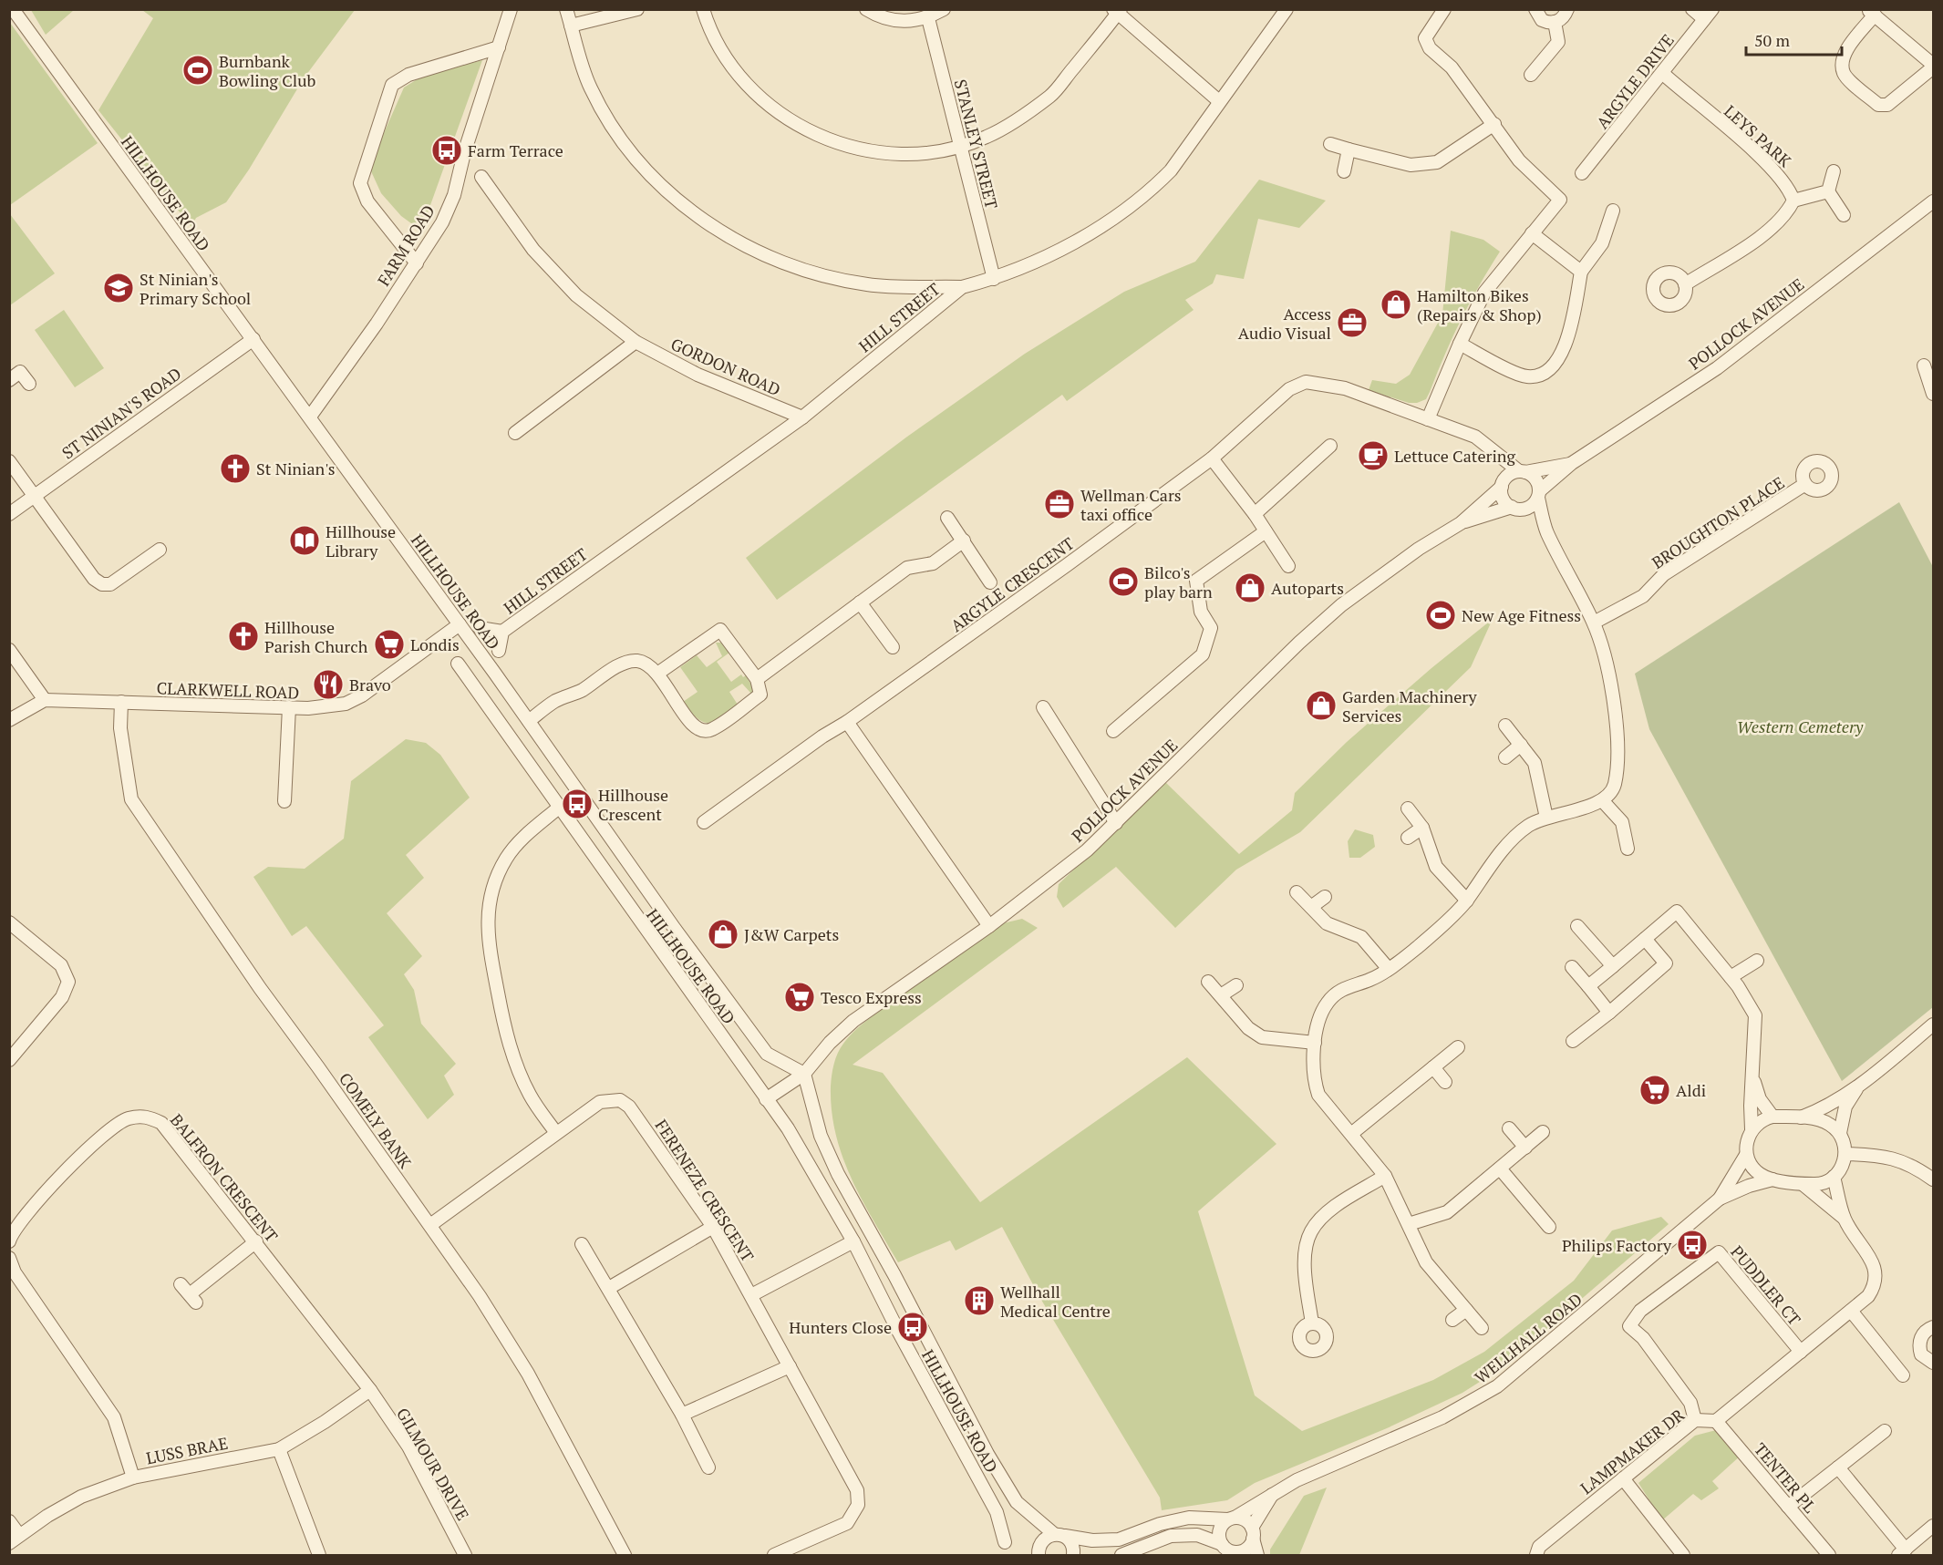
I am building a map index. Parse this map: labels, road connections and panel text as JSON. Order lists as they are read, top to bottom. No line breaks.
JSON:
{"streets":{"street":["ARGYLE DRIVE","LEYS PARK","STANLEY STREET","HILLHOUSE ROAD","FARM ROAD","HILL STREET","POLLOCK AVENUE","GORDON ROAD","ST NINIAN'S ROAD","BROUGHTON PLACE","ARGYLE CRESCENT","CLARKWELL ROAD","COMELY BANK","BALFRON CRESCENT","FERENEZE CRESCENT","PUDDLER CT","WELLHALL ROAD","LUSS BRAE","LAMPMAKER DR","GILMOUR DRIVE","TENTER PL"]},"crossings":[["ARGYLE DRIVE","LEYS PARK"],["STANLEY STREET","HILL STREET"],["HILLHOUSE ROAD","FARM ROAD"],["HILLHOUSE ROAD","POLLOCK AVENUE"],["HILLHOUSE ROAD","ST NINIAN'S ROAD"],["HILLHOUSE ROAD","CLARKWELL ROAD"],["HILL STREET","GORDON ROAD"],["POLLOCK AVENUE","ARGYLE CRESCENT"],["CLARKWELL ROAD","COMELY BANK"],["COMELY BANK","FERENEZE CRESCENT"],["BALFRON CRESCENT","LUSS BRAE"],["BALFRON CRESCENT","GILMOUR DRIVE"],["PUDDLER CT","LAMPMAKER DR"],["LUSS BRAE","GILMOUR DRIVE"],["LAMPMAKER DR","TENTER PL"]],"parks":["Western Cemetery"],"places":{"sports":["Burnbank Bowling Club","Bilco's play barn","New Age Fitness"],"bus stop":["Farm Terrace","Hillhouse Crescent","Philips Factory","Hunters Close"],"school or university":["St Ninian's Primary School"],"shop":["Hamilton Bikes (Repairs & Shop)","Autoparts","Garden Machinery Services","J&W Carpets"],"office":["Access Audio Visual","Wellman Cars taxi office"],"cafe":["Lettuce Catering"],"church":["St Ninian's","Hillhouse Parish Church"],"library":["Hillhouse Library"],"supermarket":["Londis","Tesco Express","Aldi"],"restaurant":["Bravo"],"building":["Wellhall Medical Centre"]},"scale_bar":"50 m"}
